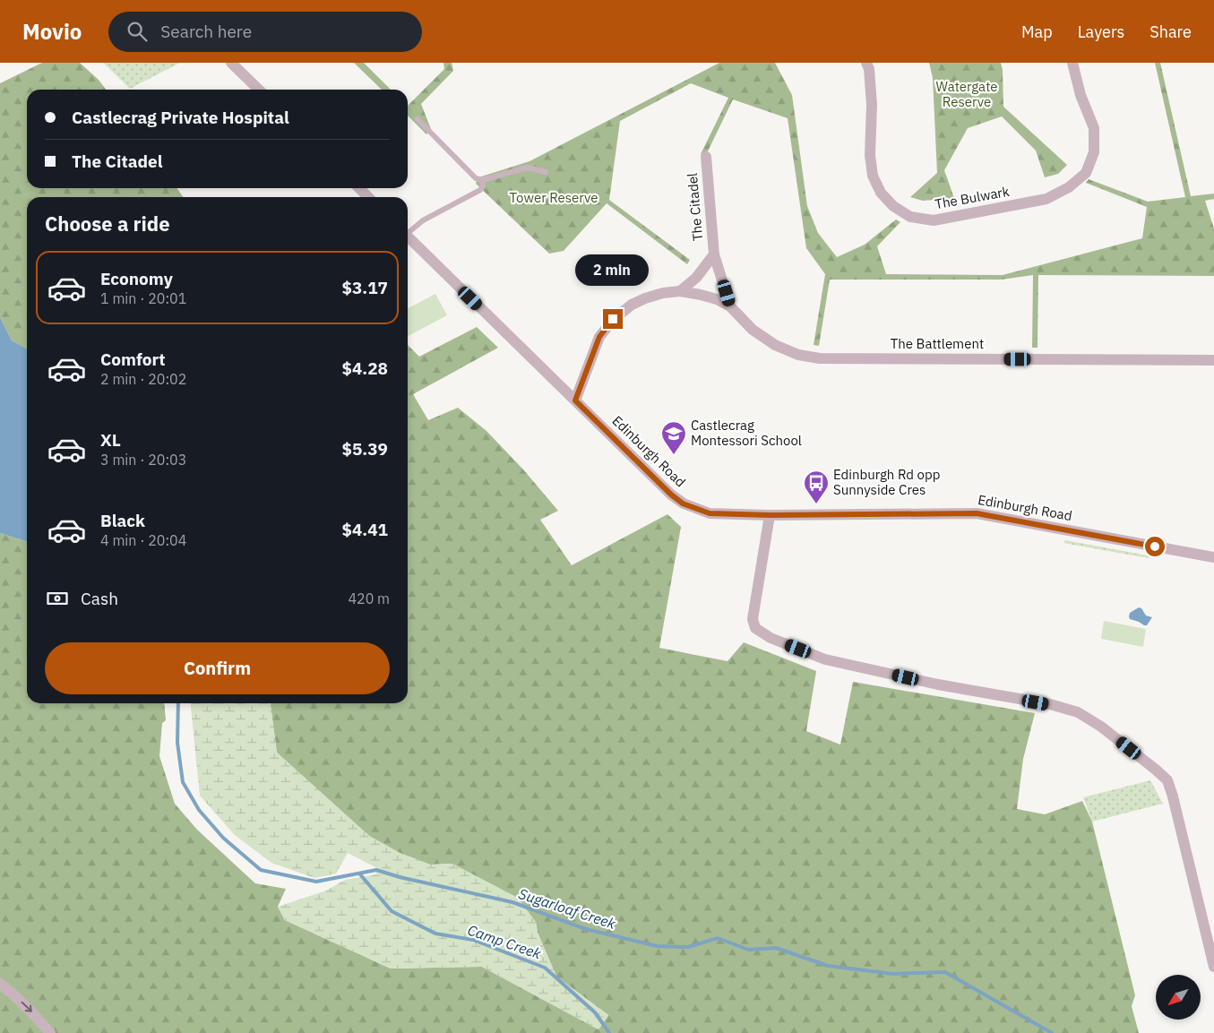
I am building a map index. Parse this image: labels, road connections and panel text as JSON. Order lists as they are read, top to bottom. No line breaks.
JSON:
{"streets":{"street":["The Bulwark","The Citadel","The Battlement","Edinburgh Road"]},"crossings":[["The Citadel","The Battlement"],["The Citadel","Edinburgh Road"]],"water":["Sugarloaf Creek","Camp Creek"],"parks":["Watergate Reserve","Tower Reserve"],"places":{"school or university":["Castlecrag Montessori School"],"bus stop":["Edinburgh Rd opp Sunnyside Cres"]},"north":"bottom left","page":{"header":"Movio","search":"Search here","nav":["Map","Layers","Share"],"banner":["Castlecrag Private Hospital","The Citadel"],"heading":"Choose a ride","list":[{"name":"Economy","note":"1 min · 20:01","value":"$3.17"},{"name":"Comfort","note":"2 min · 20:02","value":"$4.28"},{"name":"XL","note":"3 min · 20:03","value":"$5.39"},{"name":"Black","note":"4 min · 20:04","value":"$4.41"}],"bubble":"2 min","pay":["Cash","420 m"],"buttons":"Confirm"}}
